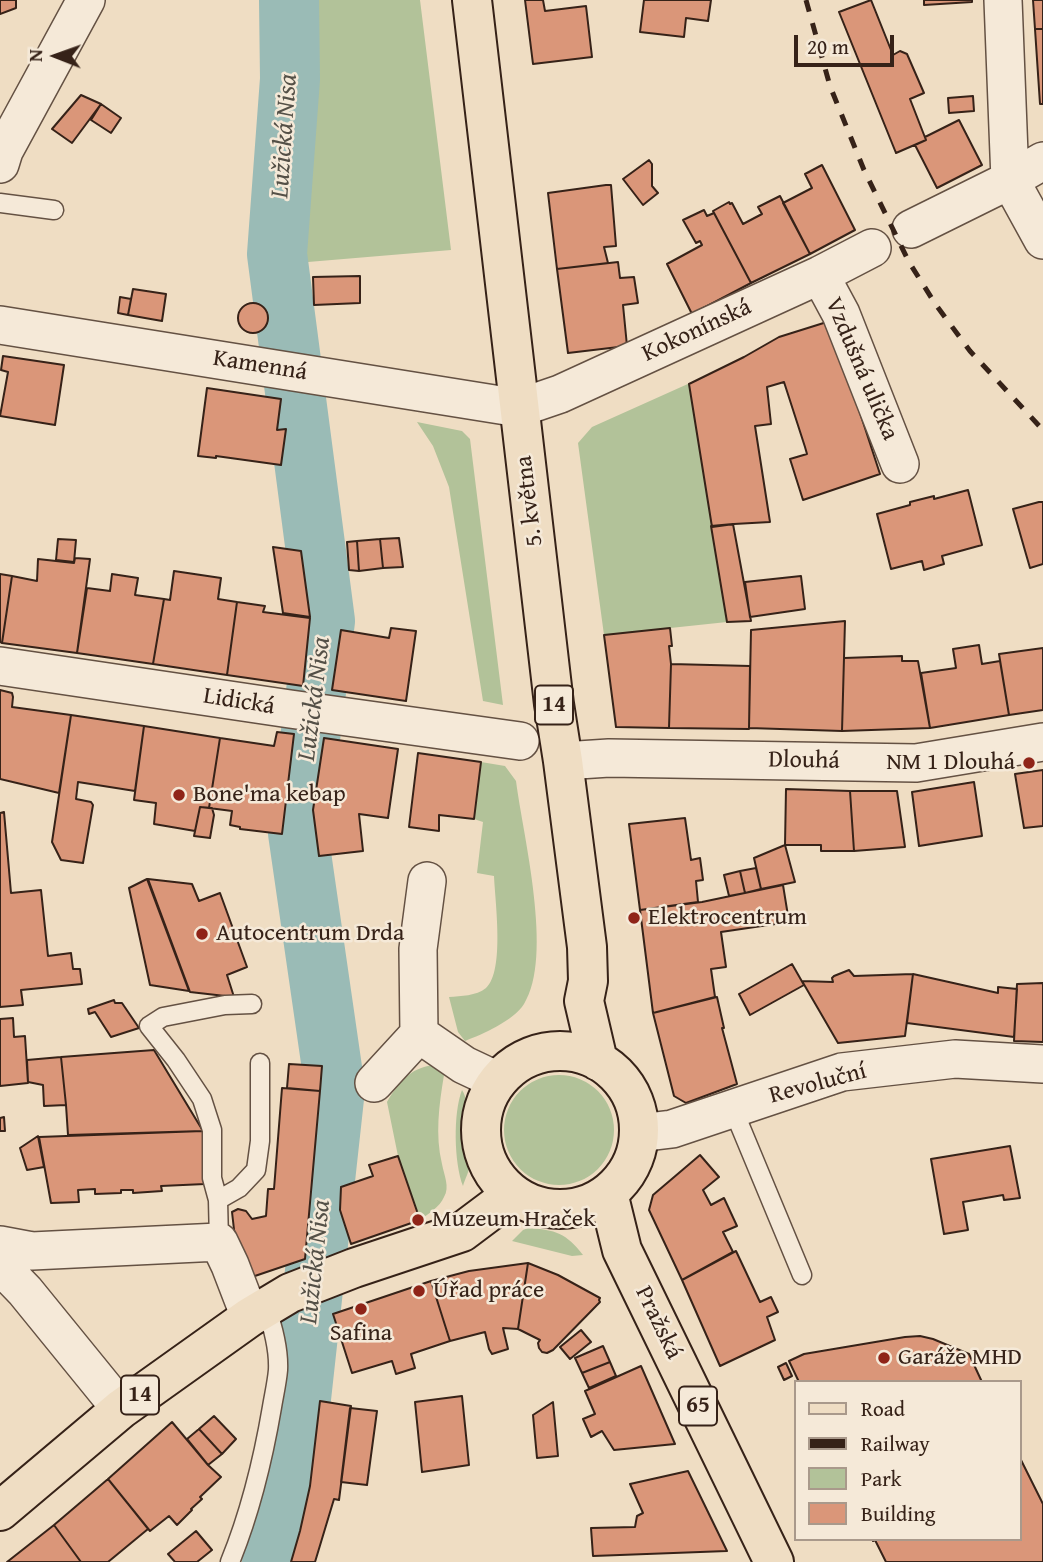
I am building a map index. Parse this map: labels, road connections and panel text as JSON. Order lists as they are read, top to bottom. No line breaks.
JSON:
{"streets":{"main road":["5. května","14","Pražská","65"],"street":["Kokonínská","Kamenná","Vzdušná ulička","Lidická","Dlouhá","Revoluční"]},"crossings":[["Kokonínská","Kamenná"],["Kokonínská","Vzdušná ulička"],["Kokonínská","5. května"],["Kamenná","5. května"],["5. května","14"],["5. května","Dlouhá"],["5. května","Revoluční"],["5. května","Pražská"],["14","Revoluční"],["14","Pražská"],["Revoluční","Pražská"]],"water":["Lužická Nisa"],"places":["NM 1 Dlouhá","Bone'ma kebap","Elektrocentrum","Autocentrum Drda","Muzeum Hraček","Úřad práce","Safina","Garáže MHD"],"legend":["Road","Railway","Park","Building"],"scale_bar":"20 m","north":"left"}
